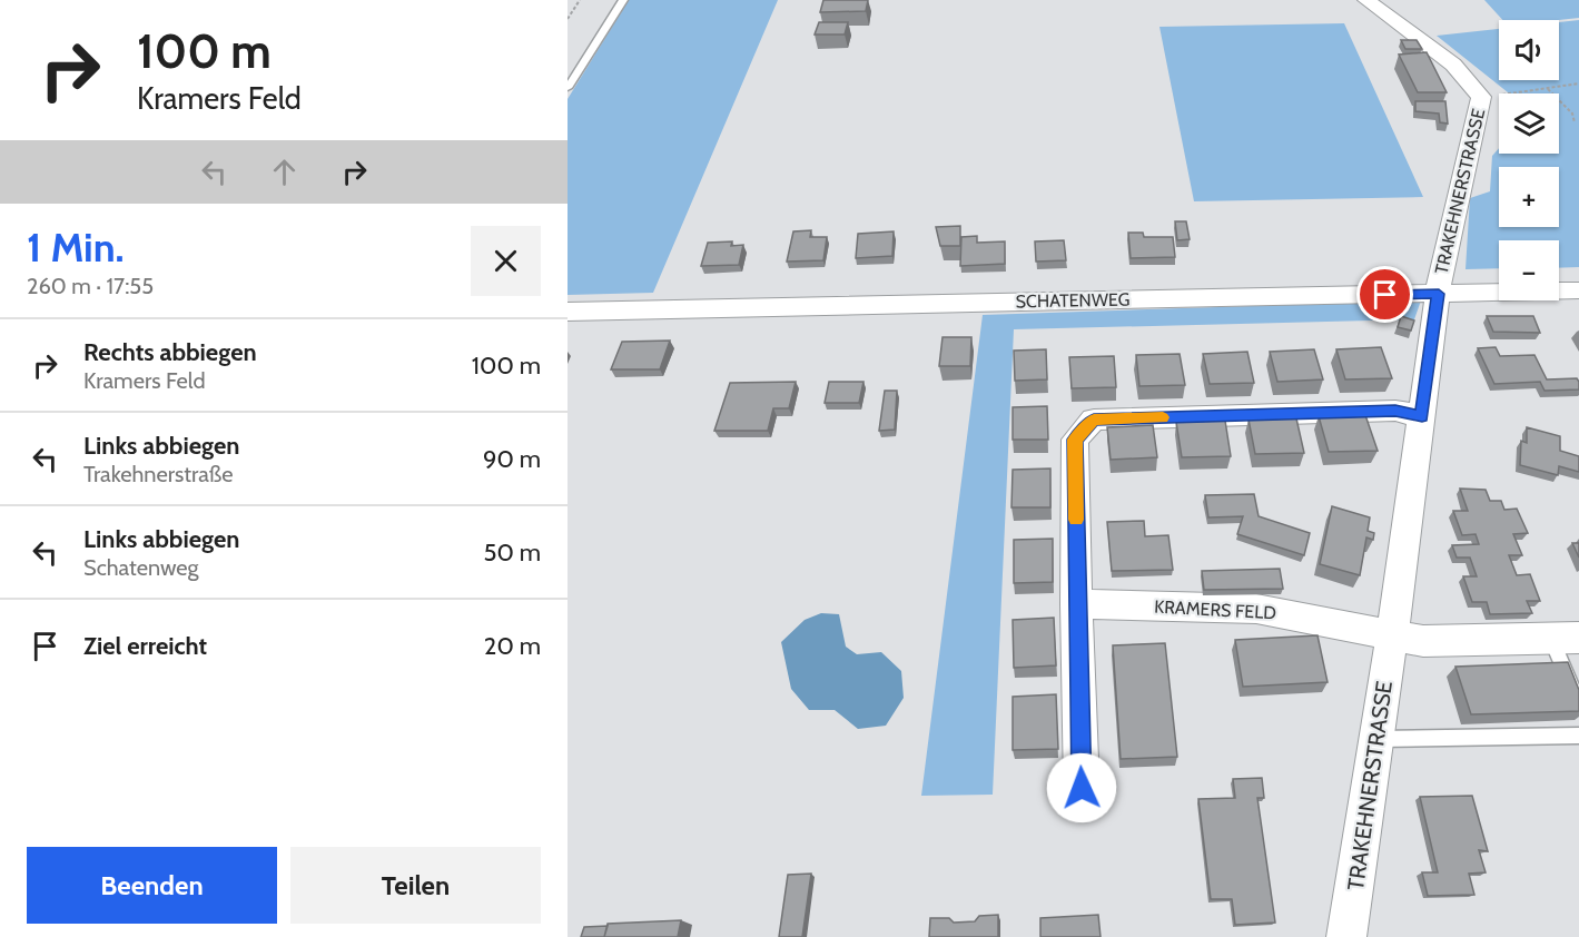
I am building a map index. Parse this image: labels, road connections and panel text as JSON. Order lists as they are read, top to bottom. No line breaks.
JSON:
{"streets":{"street":["TRAKEHNERSTRASSE","SCHATENWEG","KRAMERS FELD"]},"crossings":[["TRAKEHNERSTRASSE","SCHATENWEG"],["TRAKEHNERSTRASSE","KRAMERS FELD"]],"page":{"turn":["100 m","Kramers Feld"],"map_buttons":["+","−"],"heading":["1 Min.","260 m · 17:55"],"list":[{"name":"Rechts abbiegen","note":"Kramers Feld","value":"100 m"},{"name":"Links abbiegen","note":"Trakehnerstraße","value":"90 m"},{"name":"Links abbiegen","note":"Schatenweg","value":"50 m"},{"name":"Ziel erreicht","value":"20 m"}],"buttons":["Beenden","Teilen"]}}
